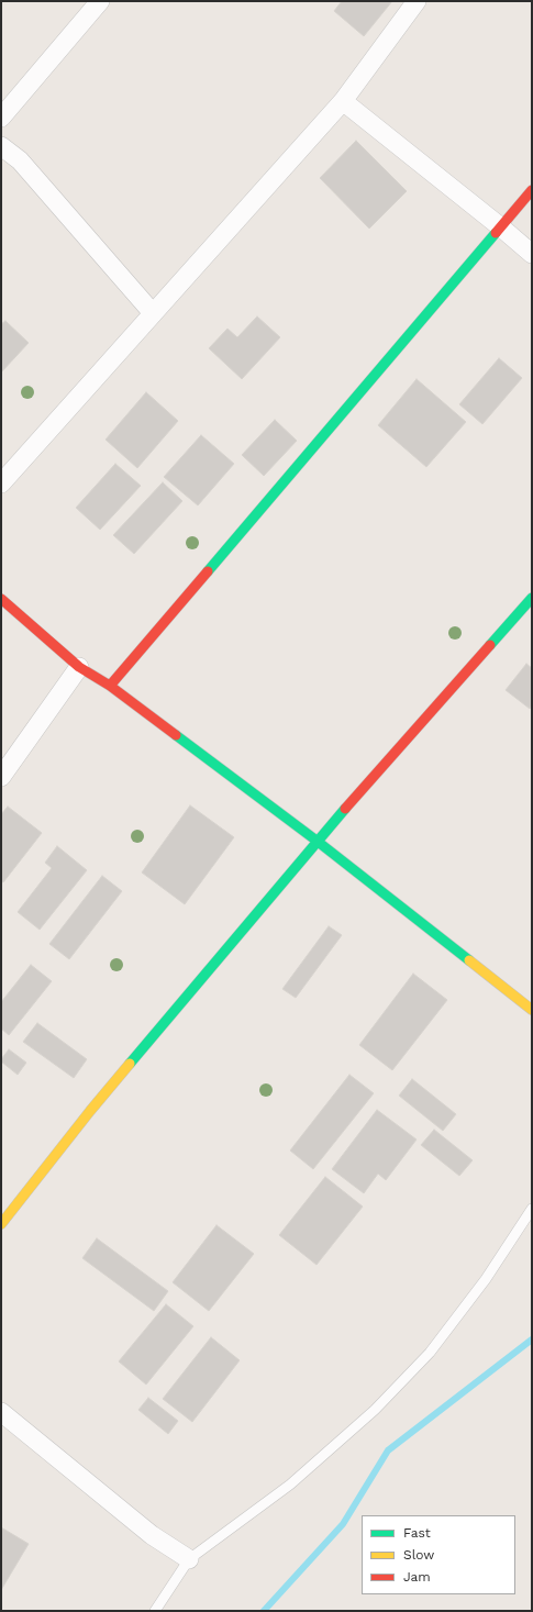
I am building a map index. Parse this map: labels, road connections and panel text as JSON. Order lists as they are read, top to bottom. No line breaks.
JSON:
{"legend":["Fast","Slow","Jam"]}
